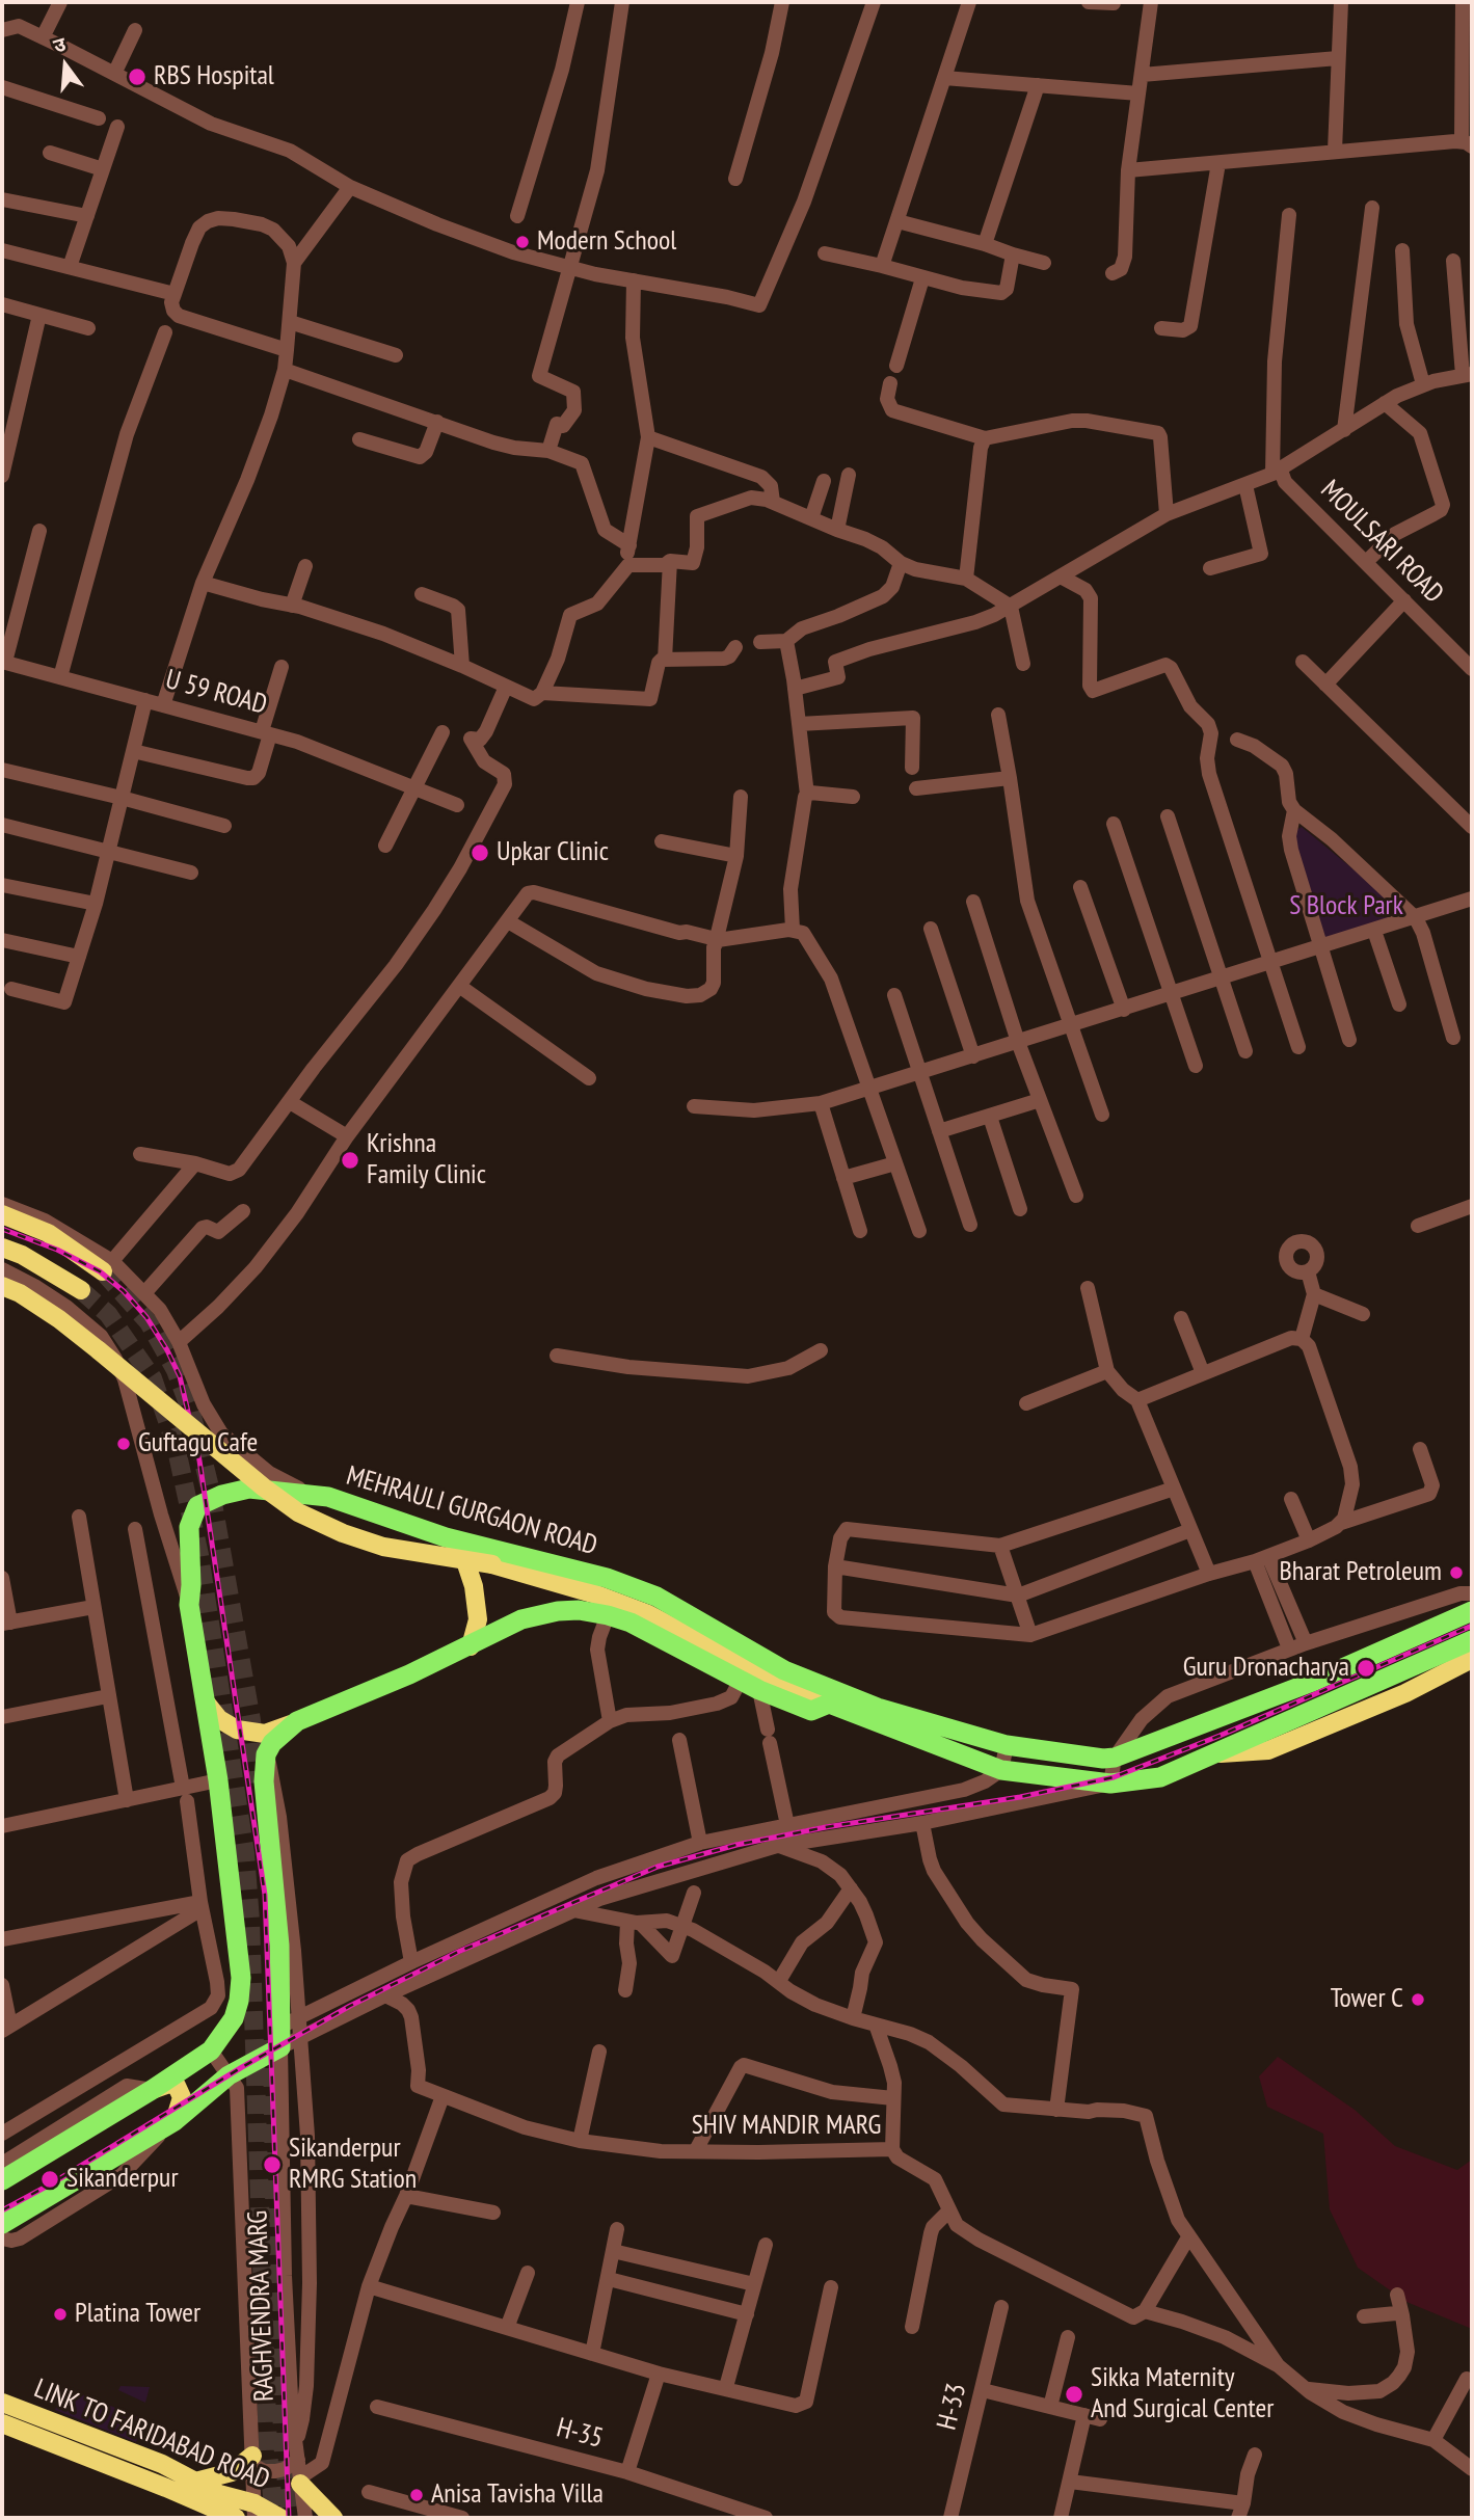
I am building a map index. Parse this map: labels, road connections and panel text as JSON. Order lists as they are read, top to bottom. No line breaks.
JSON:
{"streets":{"highway":["MEHRAULI GURGAON ROAD"],"main road":["LINK TO FARIDABAD ROAD"],"street":["MOULSARI ROAD","U 59 ROAD","SHIV MANDIR MARG","RAGHVENDRA MARG","H-33","H-35"]},"crossings":[["MEHRAULI GURGAON ROAD","RAGHVENDRA MARG"],["RAGHVENDRA MARG","LINK TO FARIDABAD ROAD"]],"parks":["S Block Park"],"places":["RBS Hospital","Modern School","Upkar Clinic","Krishna Family Clinic","Guftagu Cafe","Bharat Petroleum","Guru Dronacharya","Tower C","Sikanderpur RMRG Station","Sikanderpur","Platina Tower","Sikka Maternity And Surgical Center","Anisa Tavisha Villa"],"north":"top"}
